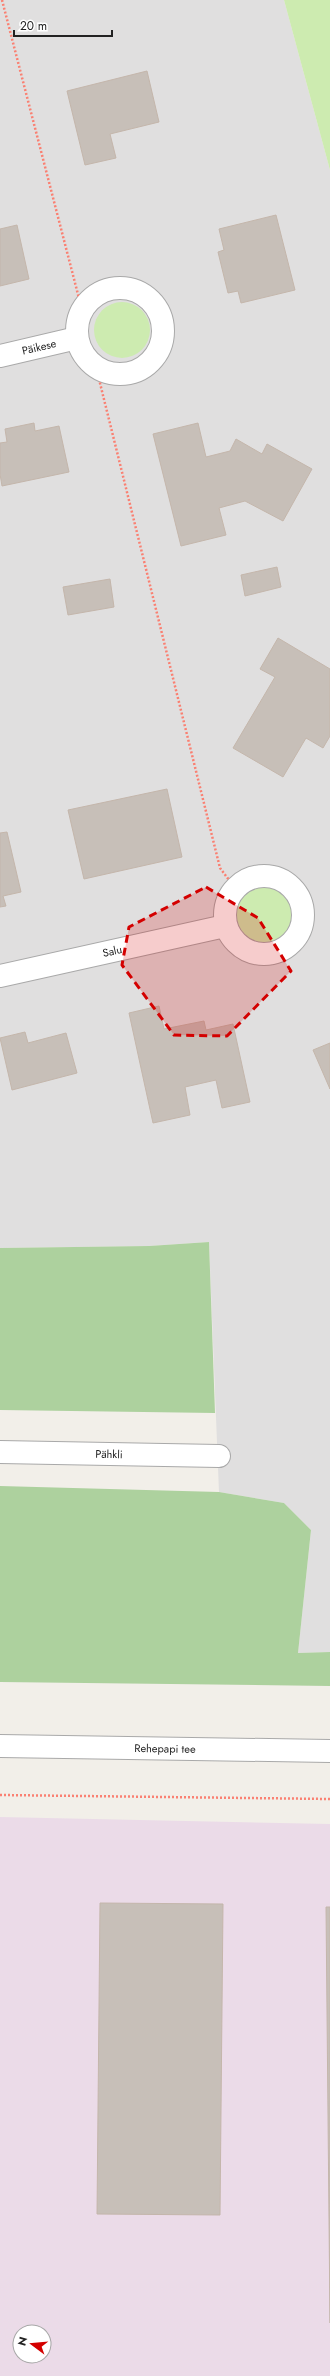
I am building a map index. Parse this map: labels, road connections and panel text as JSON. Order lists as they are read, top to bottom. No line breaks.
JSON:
{"streets":{"street":["Päikese","Salu","Pähkli","Rehepapi tee"]},"scale_bar":"20 m","north":"left"}
